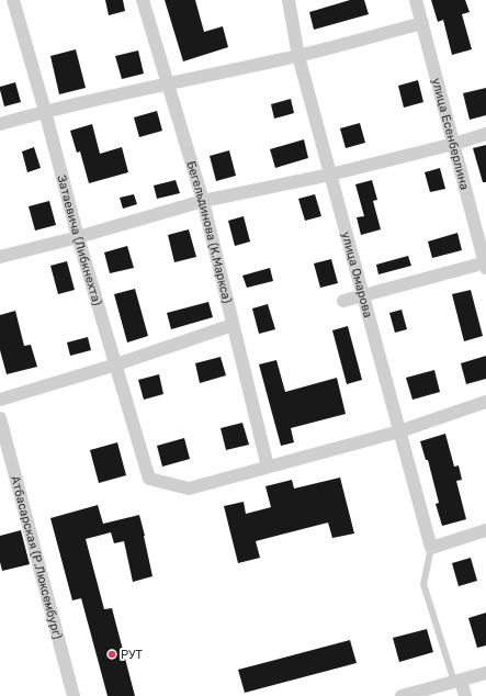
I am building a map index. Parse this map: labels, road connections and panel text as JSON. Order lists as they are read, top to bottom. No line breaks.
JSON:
{"streets":{"street":["улица Есенберлина","Бегельдинова (К.Маркса)","Затаевича (Либкнехта)","улица Омарова","Атбасарская (Р.Люксембург)"]},"crossings":[["Бегельдинова (К.Маркса)","Затаевича (Либкнехта)"]],"places":["РУТ"]}
